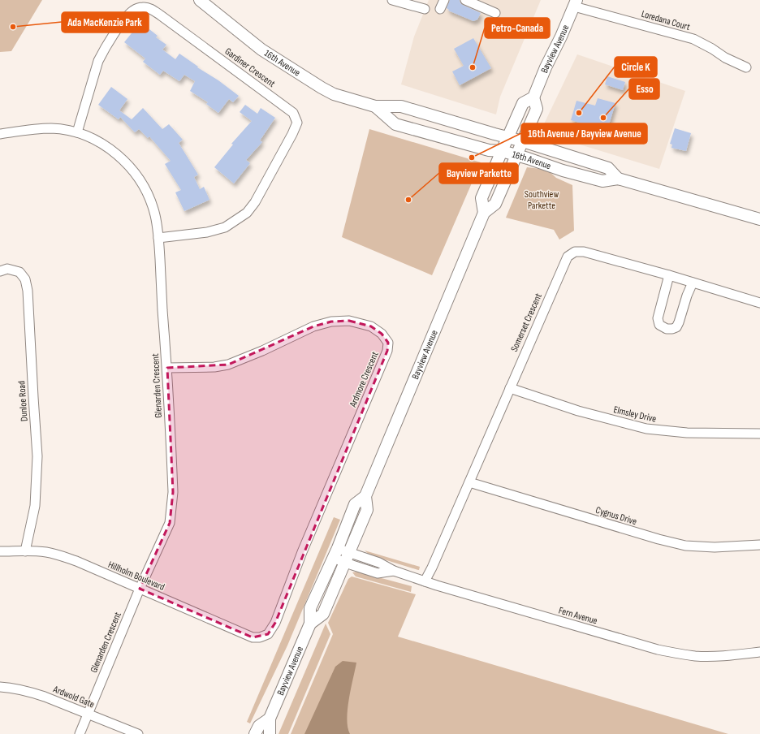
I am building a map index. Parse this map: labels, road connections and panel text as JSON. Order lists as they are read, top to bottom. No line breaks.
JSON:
{"streets":{"main road":["Bayview Avenue","16th Avenue"],"street":["Loredana Court","Gardiner Crescent","Somerset Crescent","Ardmore Crescent","Glenarden Crescent","Dunloe Road","Elmsley Drive","Cygnus Drive","Hillholm Boulevard","Fern Avenue","Ardwold Gate"]},"crossings":[["Loredana Court","Bayview Avenue"],["Bayview Avenue","16th Avenue"],["Bayview Avenue","Fern Avenue"],["Gardiner Crescent","Glenarden Crescent"],["Somerset Crescent","Elmsley Drive"],["Somerset Crescent","Cygnus Drive"],["Somerset Crescent","Fern Avenue"],["Ardmore Crescent","Glenarden Crescent"],["Ardmore Crescent","Hillholm Boulevard"],["Glenarden Crescent","Hillholm Boulevard"],["Glenarden Crescent","Ardwold Gate"],["Dunloe Road","Hillholm Boulevard"]],"parks":["Southview Parkette"],"places":["Ada MacKenzie Park","Petro-Canada","Circle K","Esso","16th Avenue / Bayview Avenue","Bayview Parkette"]}
